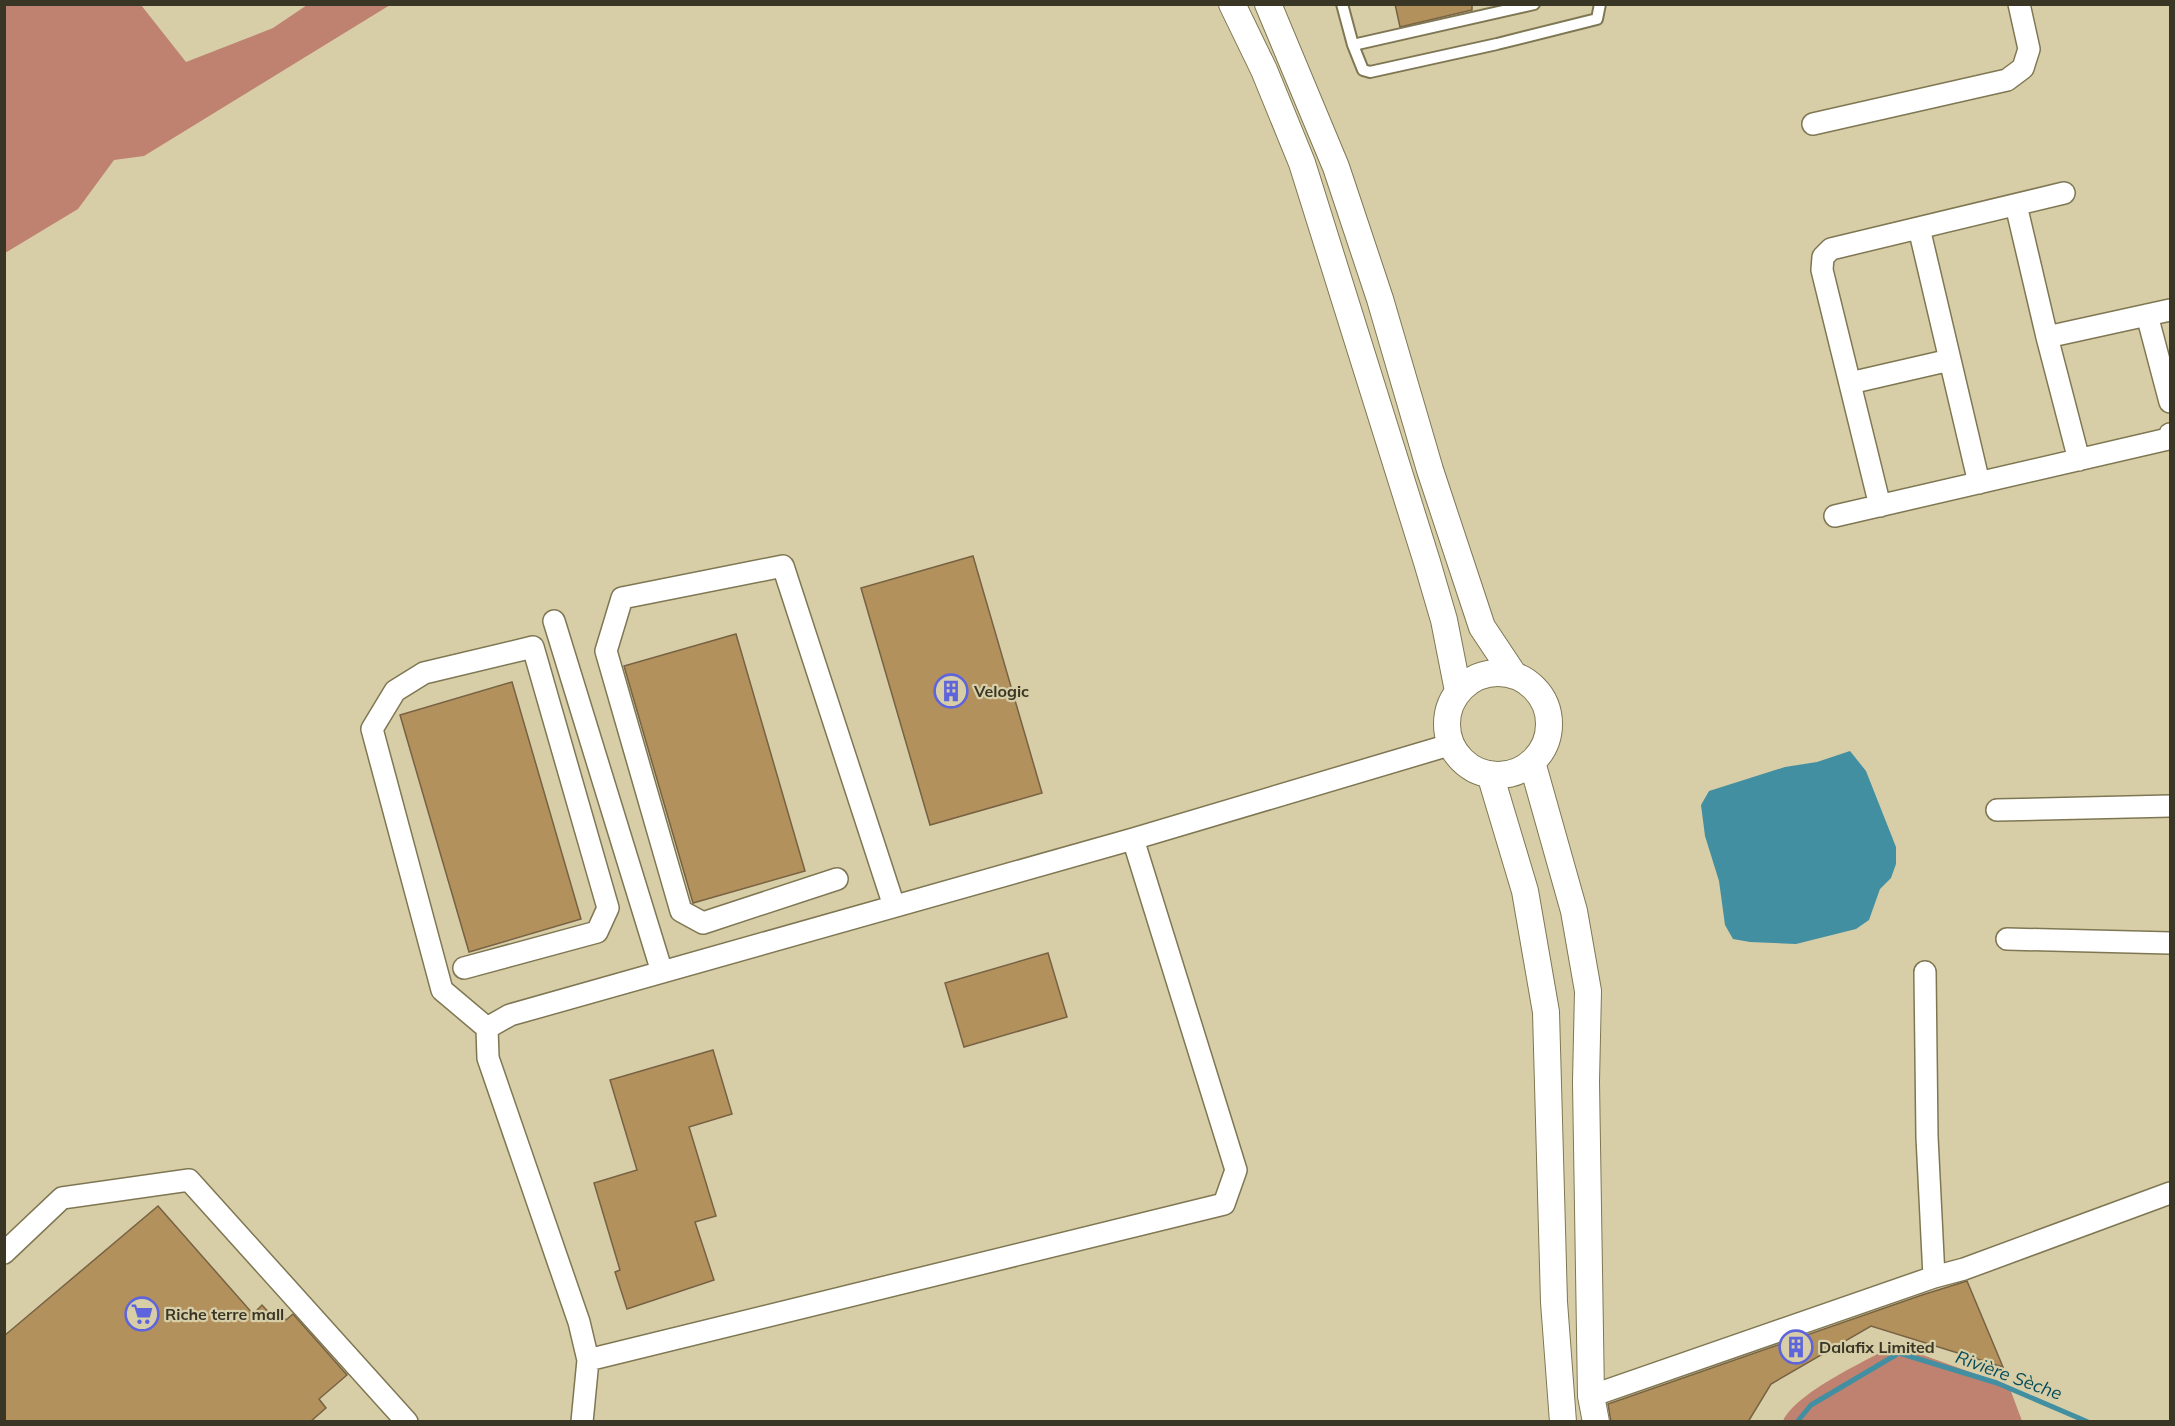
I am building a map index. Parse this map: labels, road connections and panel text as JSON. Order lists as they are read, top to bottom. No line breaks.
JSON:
{"water":["Rivière Sèche"],"places":{"building":["Velogic","Dalafix Limited"],"supermarket":["Riche terre mall"]}}
